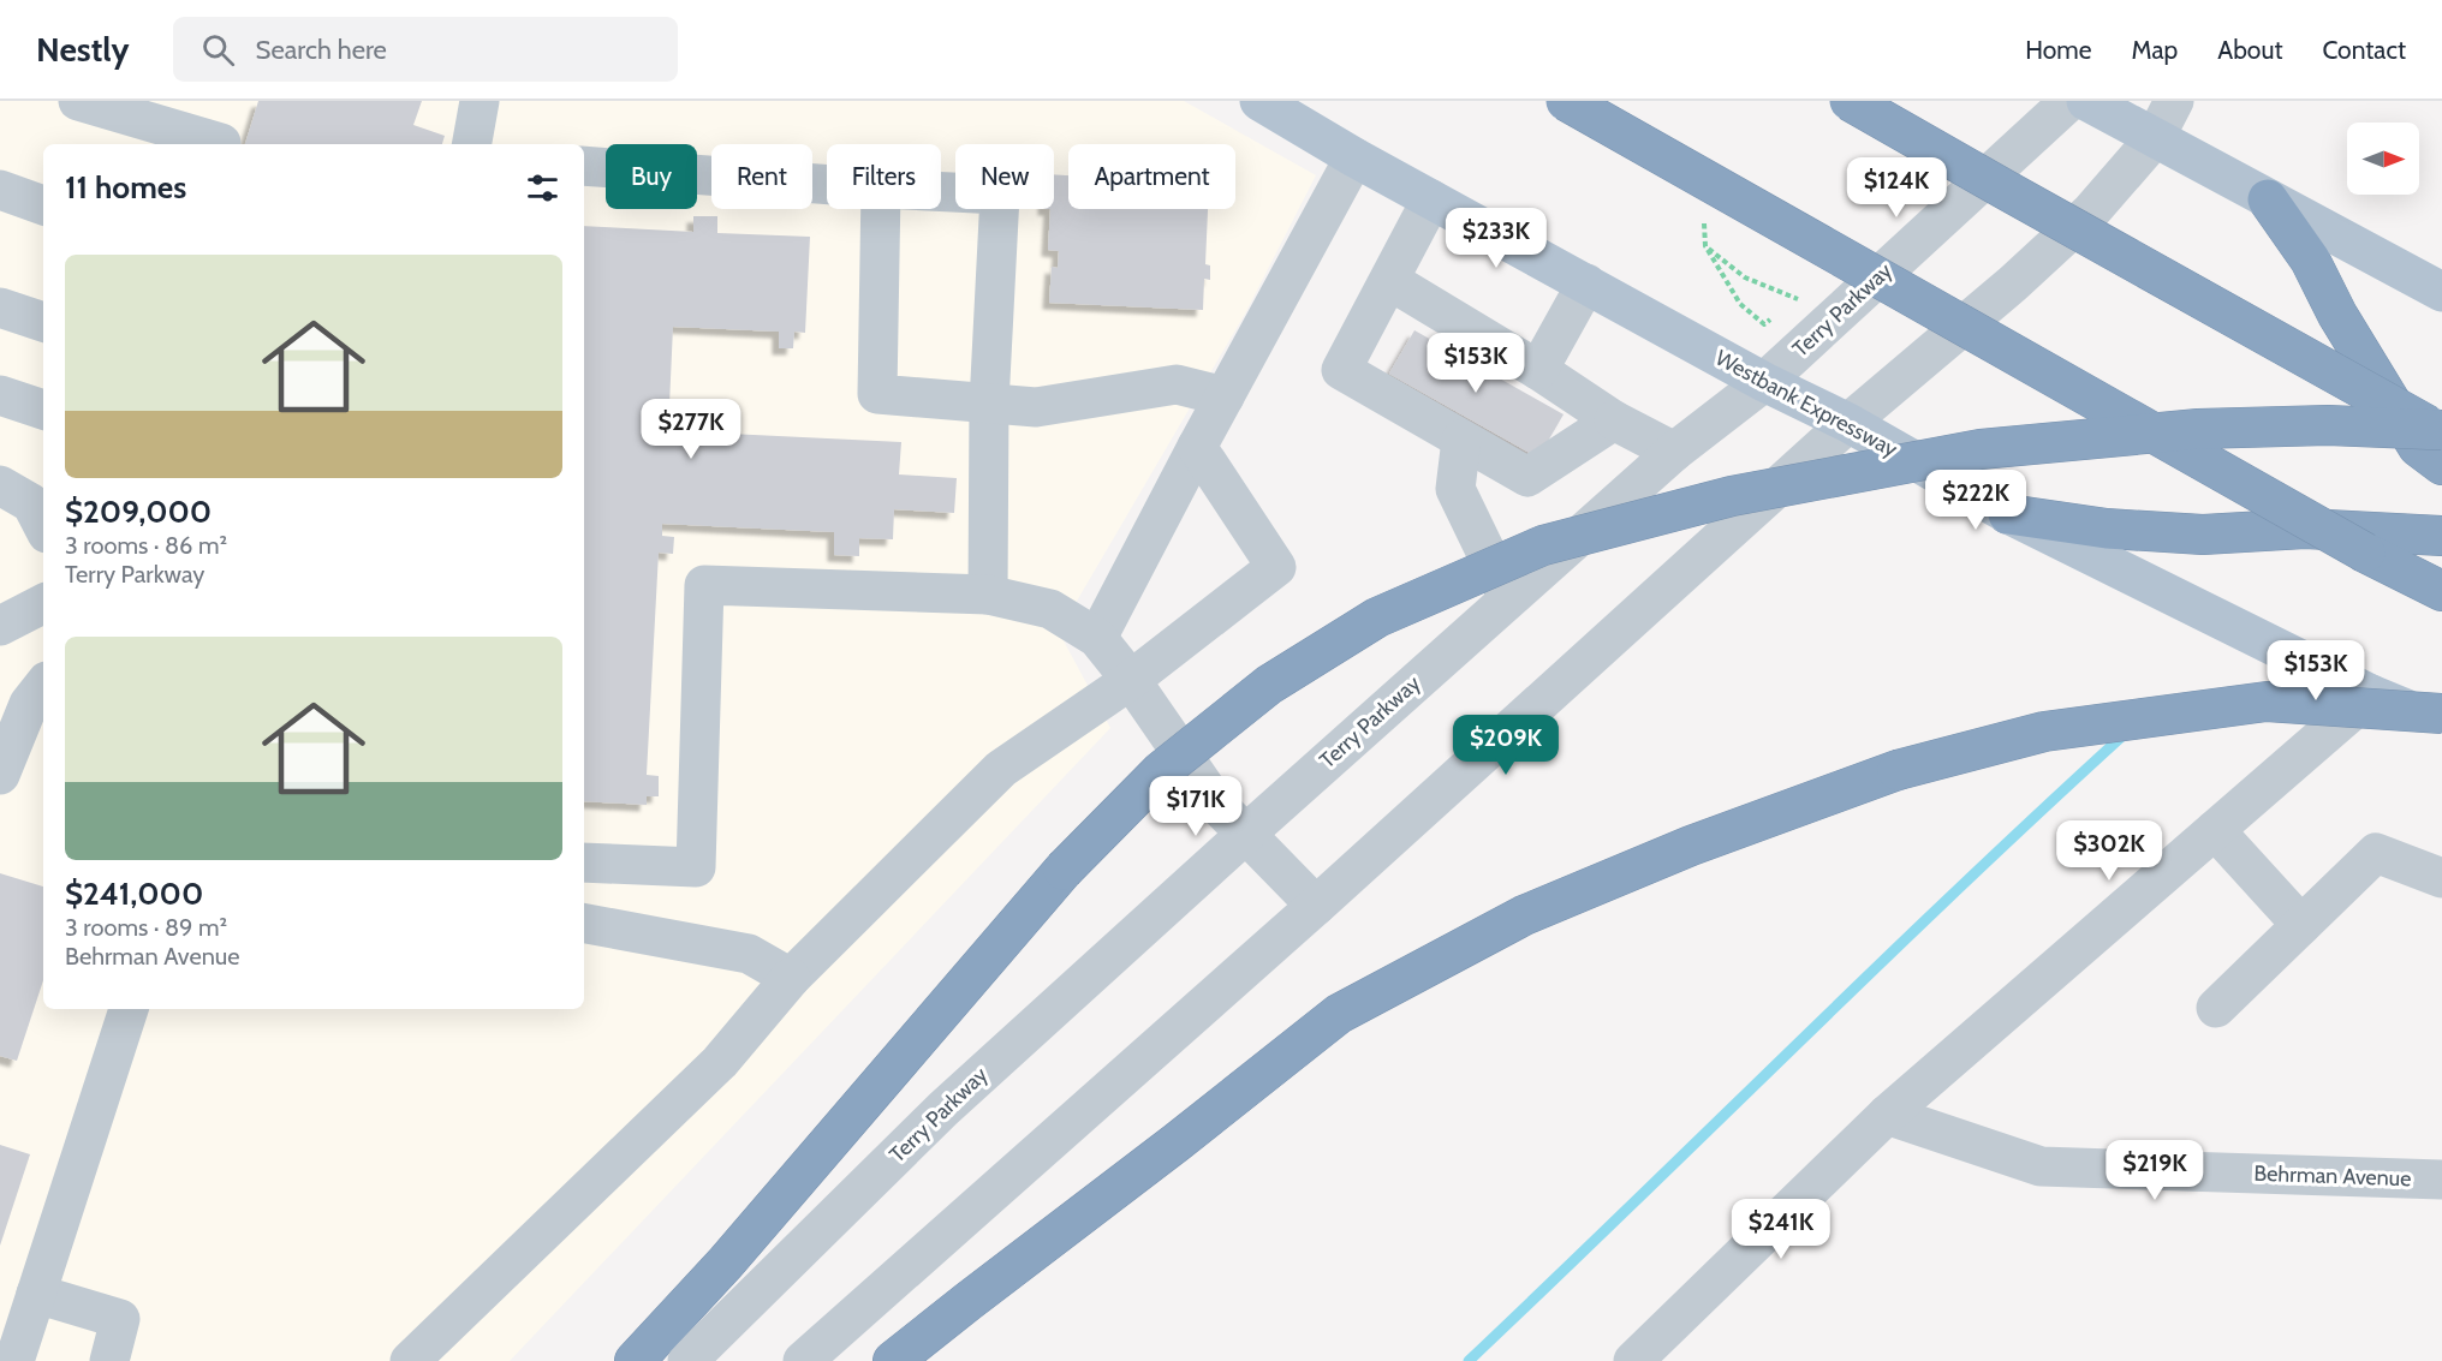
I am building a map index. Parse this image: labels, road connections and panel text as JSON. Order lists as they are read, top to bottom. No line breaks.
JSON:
{"streets":{"main road":["Westbank Expressway"],"street":["Terry Parkway","Behrman Avenue"]},"crossings":[["Terry Parkway","Westbank Expressway"]],"north":"right","page":{"header":"Nestly","search":"Search here","nav":["Home","Map","About","Contact"],"chip":["Buy","Rent","Filters","New","Apartment"],"heading":"11 homes","price":["$124K","$233K","$153K","$277K","$222K","$153K","$209K","$171K","$302K","$219K","$241K"],"list":[{"name":"$209,000","note":"3 rooms · 86 m² · Terry Parkway"},{"name":"$241,000","note":"3 rooms · 89 m² · Behrman Avenue"}]}}
